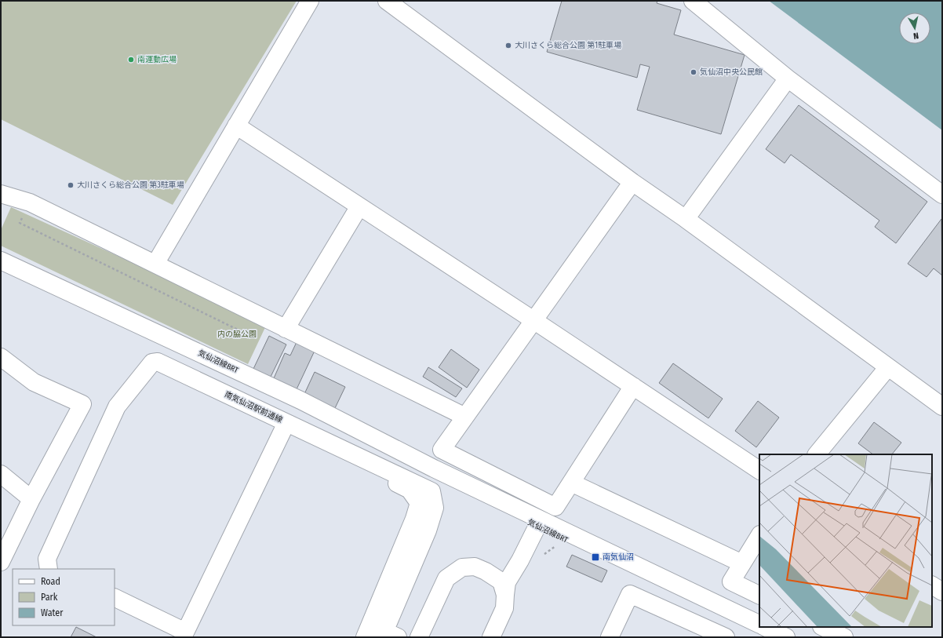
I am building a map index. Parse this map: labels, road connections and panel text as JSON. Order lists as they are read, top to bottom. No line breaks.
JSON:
{"streets":{"street":["気仙沼線BRT","南気仙沼駅前通線"]},"parks":["内の脇公園"],"places":{"other":["大川さくら総合公園 第1駐車場","南運動広場","気仙沼中央公民館","大川さくら総合公園 第3駐車場"],"transit":["南気仙沼"]},"legend":["Road","Park","Water"],"north":"bottom"}
